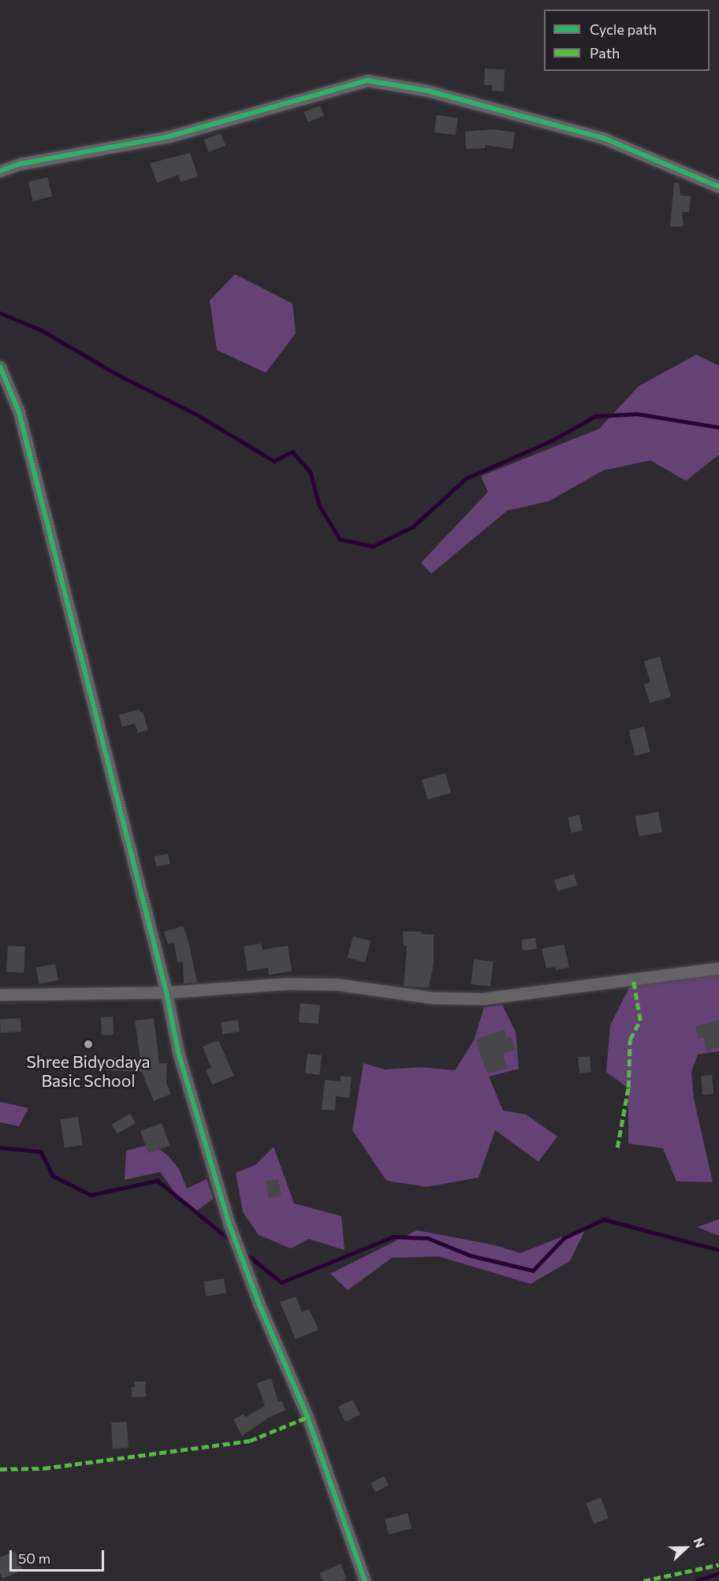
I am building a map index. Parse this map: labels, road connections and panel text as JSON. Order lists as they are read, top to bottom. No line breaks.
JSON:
{"places":["Shree Bidyodaya Basic School"],"legend":["Cycle path","Path"],"scale_bar":"50 m","north":"right"}
